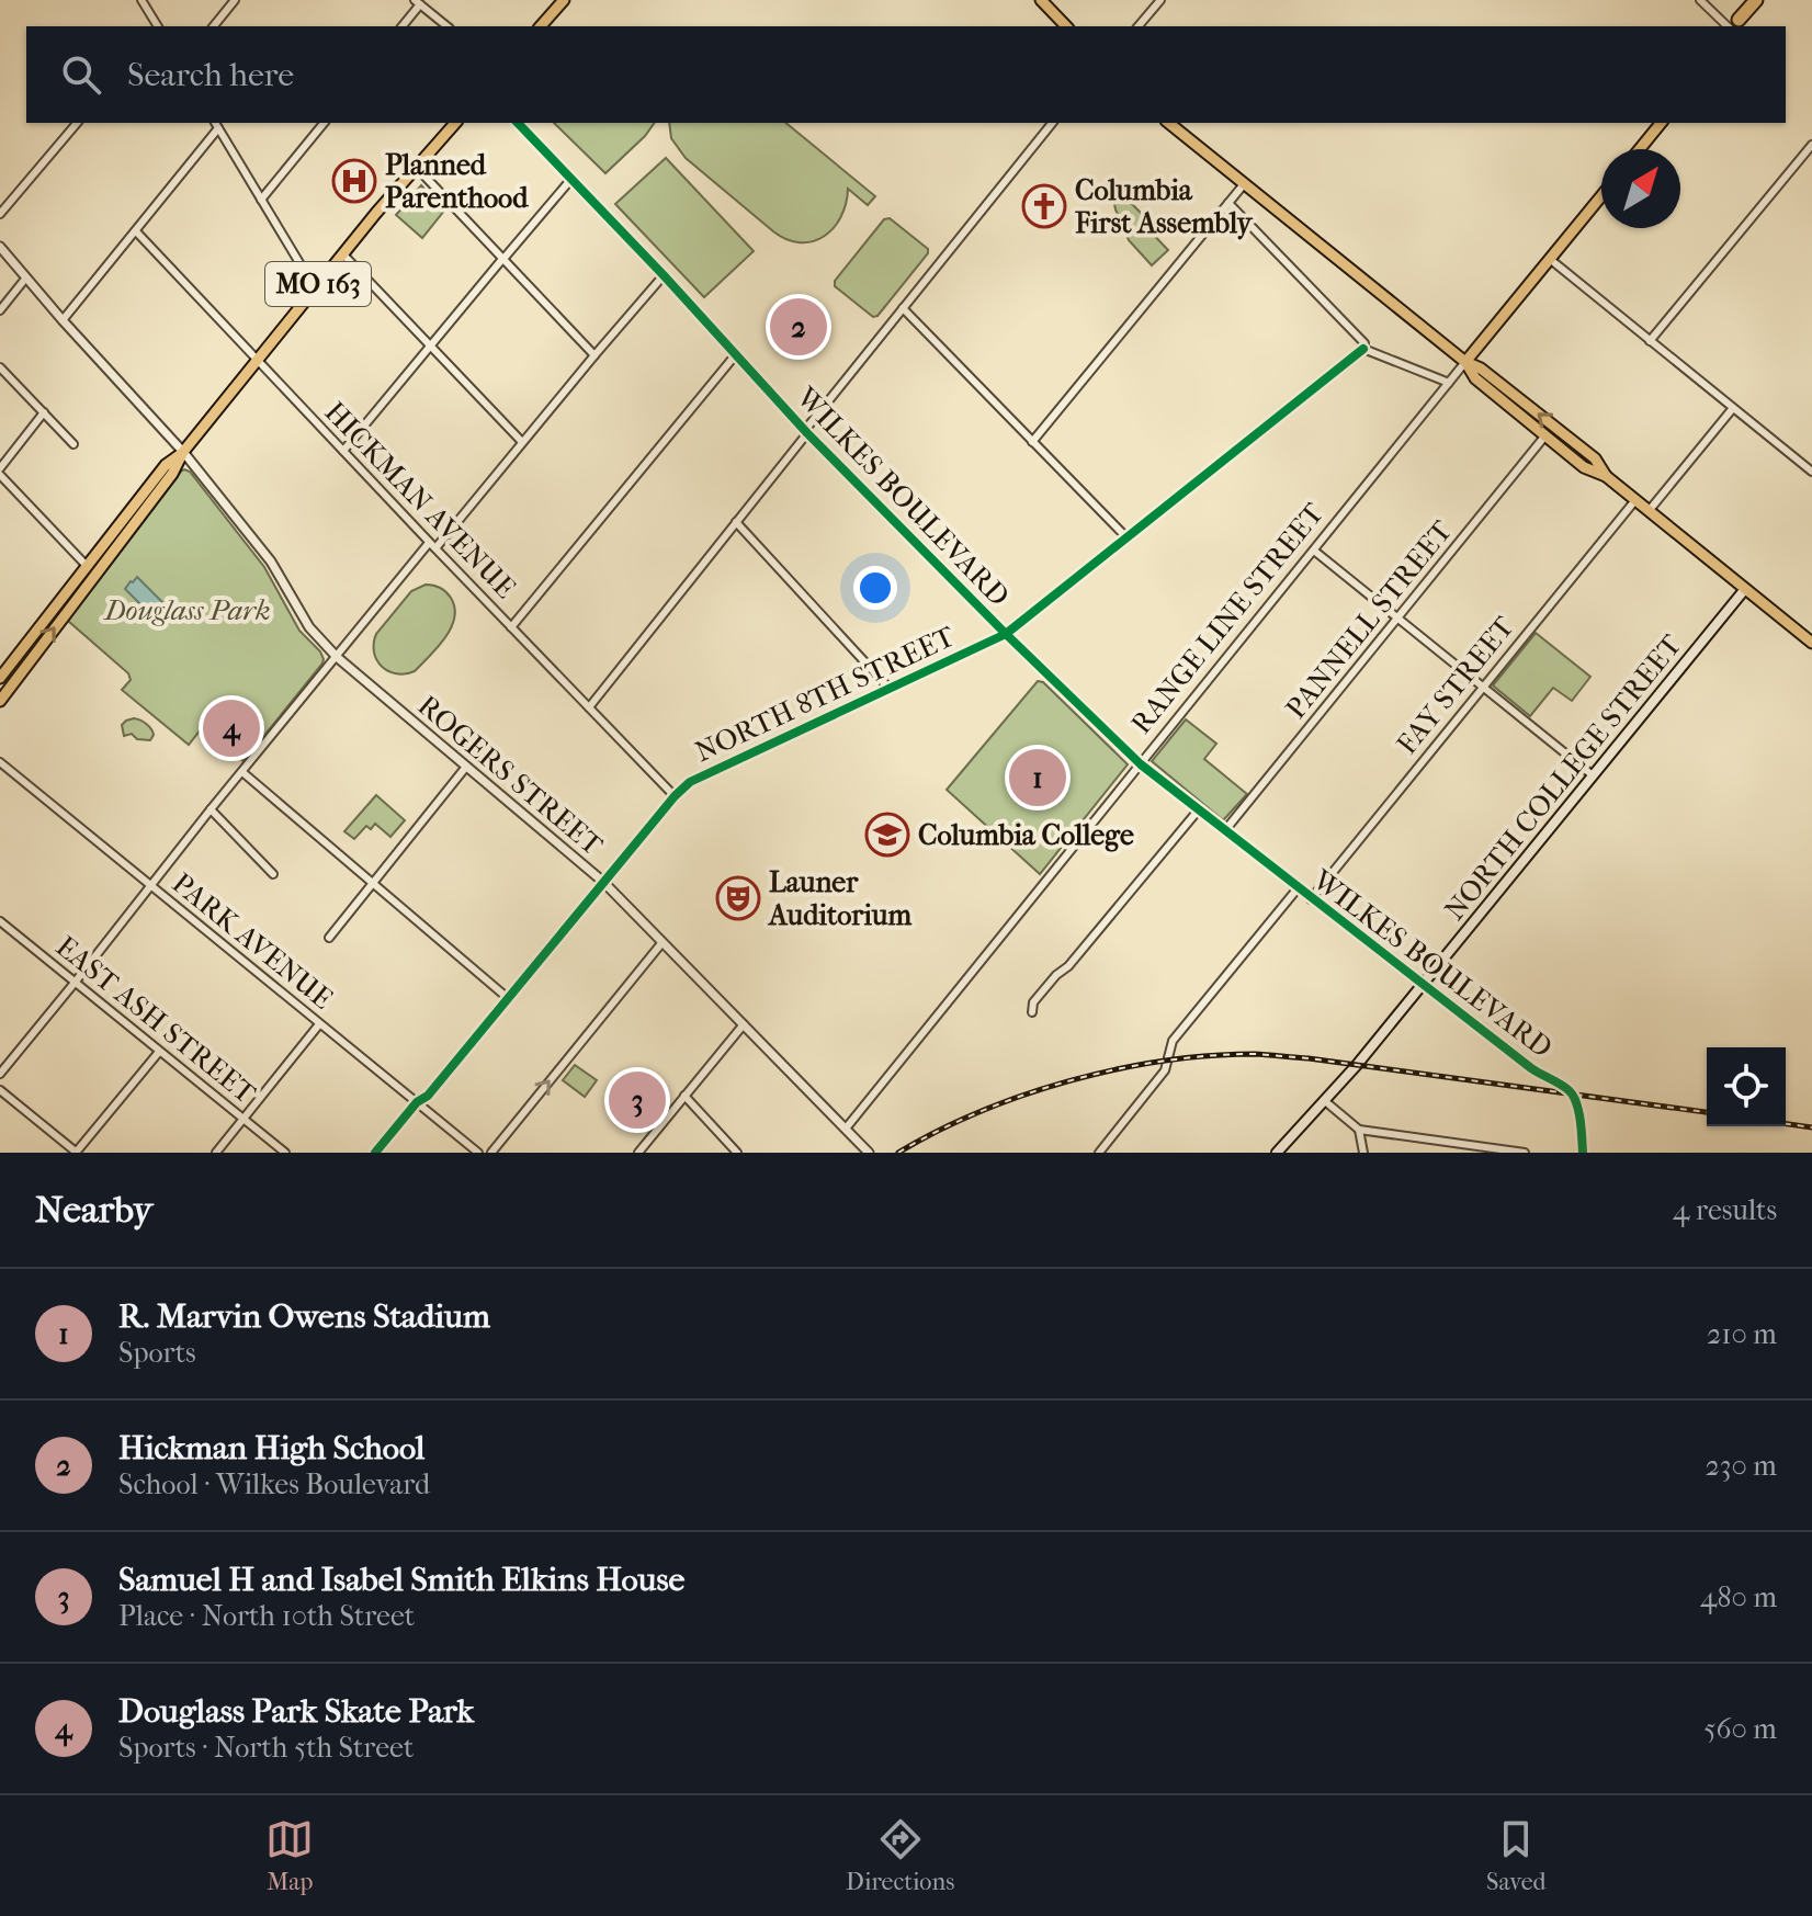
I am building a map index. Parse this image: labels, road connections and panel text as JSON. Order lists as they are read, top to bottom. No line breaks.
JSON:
{"streets":{"main road":["MO 163","RANGE LINE STREET","NORTH COLLEGE STREET"],"street":["WILKES BOULEVARD","HICKMAN AVENUE","PANNELL STREET","FAY STREET","NORTH 8TH STREET","ROGERS STREET","PARK AVENUE","EAST ASH STREET"]},"crossings":[["MO 163","HICKMAN AVENUE"],["MO 163","ROGERS STREET"],["WILKES BOULEVARD","RANGE LINE STREET"],["WILKES BOULEVARD","PANNELL STREET"],["WILKES BOULEVARD","FAY STREET"],["WILKES BOULEVARD","NORTH 8TH STREET"],["WILKES BOULEVARD","NORTH COLLEGE STREET"],["HICKMAN AVENUE","NORTH 8TH STREET"],["RANGE LINE STREET","ROGERS STREET"],["NORTH 8TH STREET","ROGERS STREET"],["NORTH 8TH STREET","PARK AVENUE"]],"parks":["Douglass Park"],"places":{"hospital":["Planned Parenthood"],"church":["Columbia First Assembly"],"school or university":["Columbia College"],"theatre":["Launer Auditorium"]},"north":"top right","page":{"search":"Search here","pins":["2","4","1","3"],"heading":["Nearby","4 results"],"list":[{"mark":"1","name":"R. Marvin Owens Stadium","note":"Sports","value":"210 m"},{"mark":"2","name":"Hickman High School","note":"School · Wilkes Boulevard","value":"230 m"},{"mark":"3","name":"Samuel H and Isabel Smith Elkins House","note":"Place · North 10th Street","value":"480 m"},{"mark":"4","name":"Douglass Park Skate Park","note":"Sports · North 5th Street","value":"560 m"}],"nav":["Map","Directions","Saved"]}}
